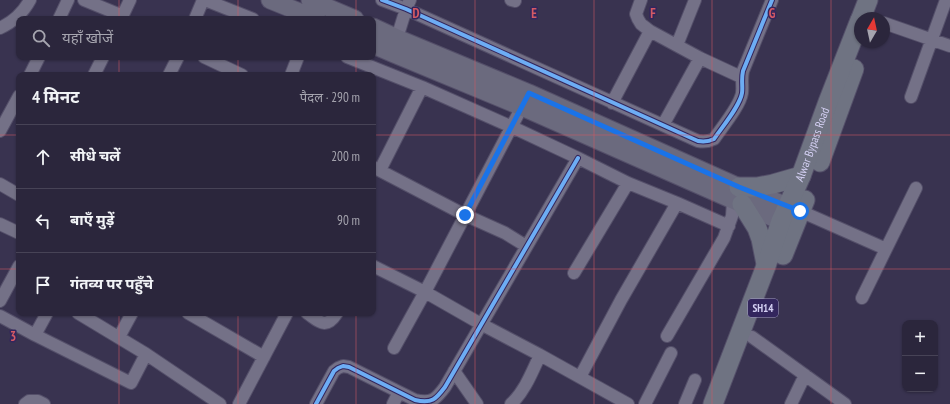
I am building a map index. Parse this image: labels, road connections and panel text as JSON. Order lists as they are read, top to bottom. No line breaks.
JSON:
{"streets":{"main road":["Alwar Bypass Road","SH14"]},"crossings":[["Alwar Bypass Road","SH14"]],"north":"top","page":{"search":"यहाँ खोजें","heading":["4 मिनट","पैदल · 290 m"],"list":[["सीधे चलें","200 m"],["बाएँ मुड़ें","90 m"],"गंतव्य पर पहुँचे"],"map_buttons":["+","−"]},"grid":{"columns":["D","E","F","G"],"rows":["3"]}}
